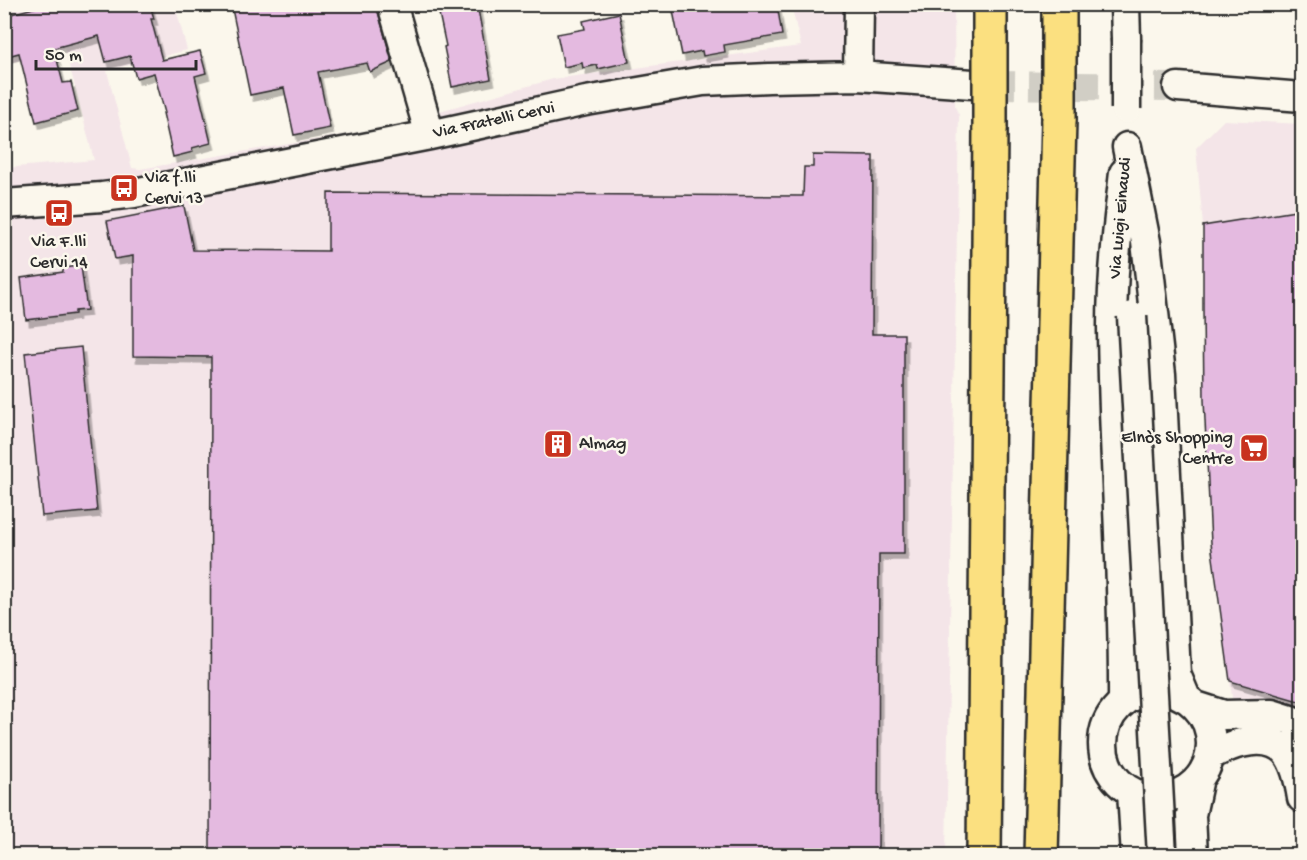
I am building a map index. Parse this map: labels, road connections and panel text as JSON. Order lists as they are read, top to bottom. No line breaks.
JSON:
{"streets":{"street":["Via Fratelli Cervi","Via Luigi Einaudi"]},"places":{"bus stop":["Via f.lli Cervi 13","Via F.lli Cervi 14"],"building":["Almag"],"supermarket":["Elnòs Shopping Centre"]},"scale_bar":"50 m"}
